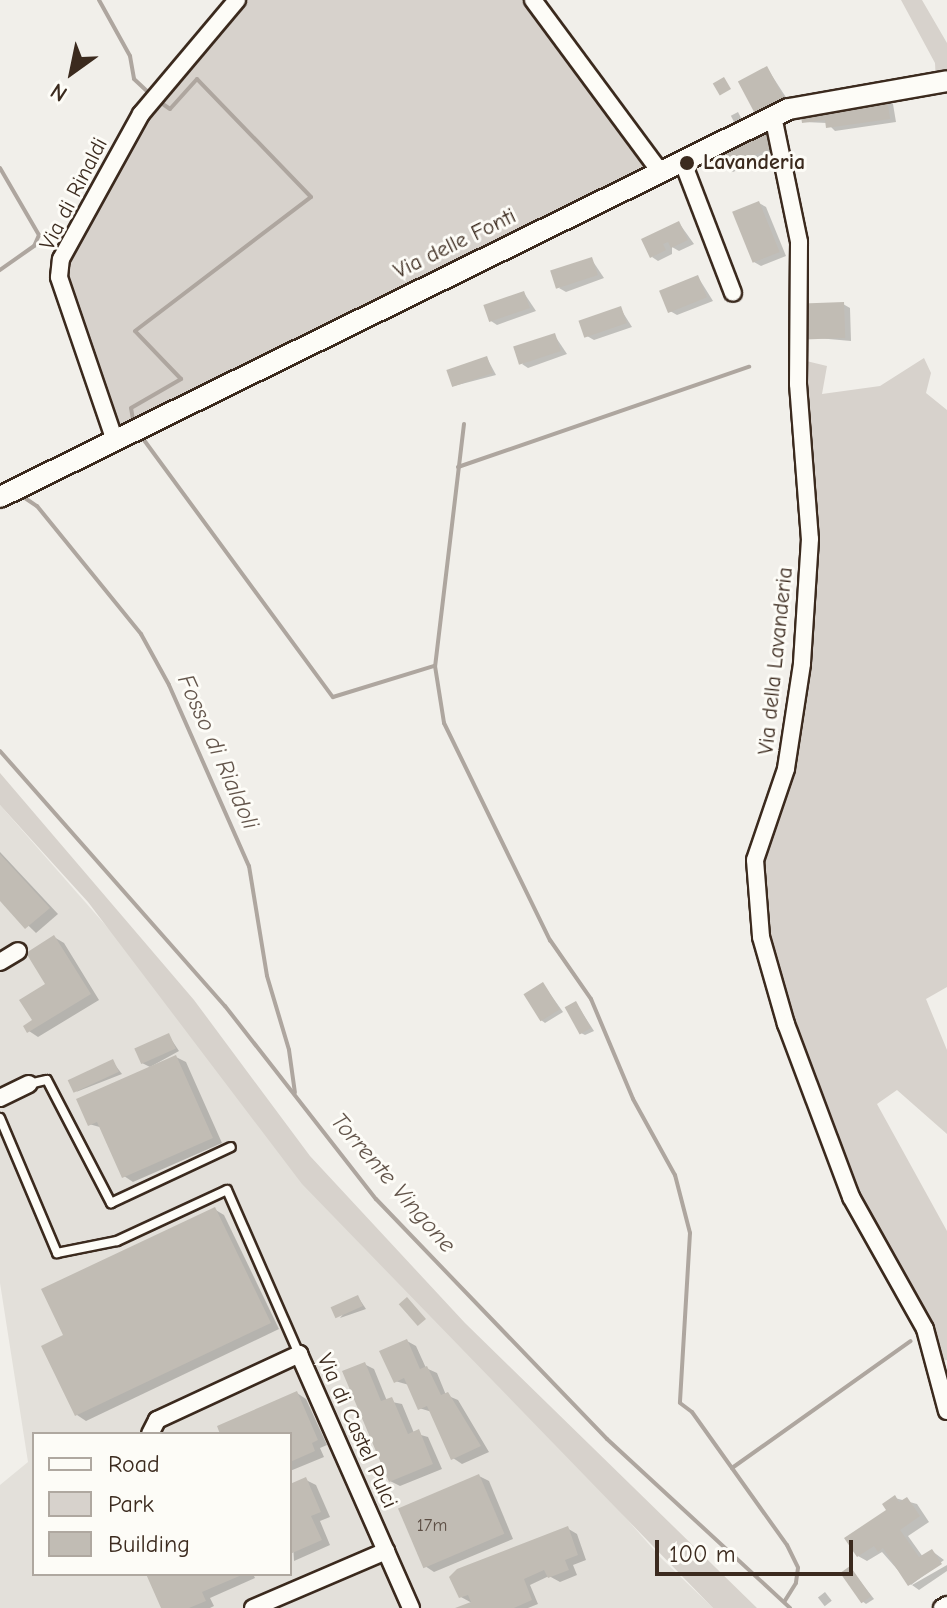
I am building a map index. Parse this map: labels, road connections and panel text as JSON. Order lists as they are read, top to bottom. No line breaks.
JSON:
{"streets":{"street":["Via di Rinaldi","Via delle Fonti","Via della Lavanderia","Via di Castel Pulci"]},"crossings":[["Via di Rinaldi","Via delle Fonti"],["Via delle Fonti","Via della Lavanderia"]],"water":["Fosso di Rialdoli","Torrente Vingone"],"places":["Lavanderia"],"house_numbers":["17m"],"legend":["Road","Park","Building"],"scale_bar":"100 m","north":"bottom left"}
